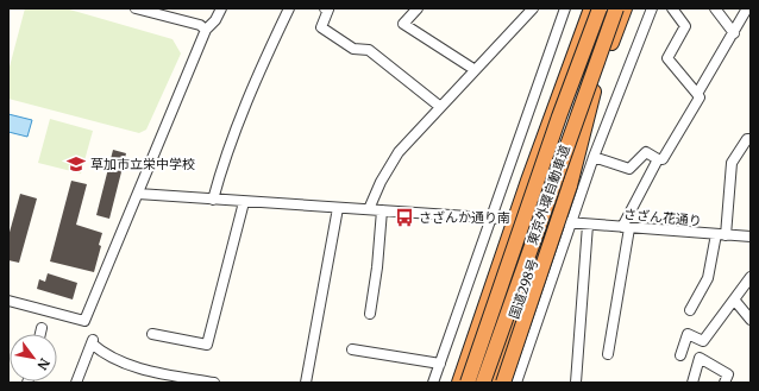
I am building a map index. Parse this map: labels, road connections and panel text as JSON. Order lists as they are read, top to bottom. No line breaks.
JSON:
{"streets":{"highway":["東京外環自動車道","国道298号"],"street":["さざん花通り"]},"places":{"school or university":["草加市立栄中学校"],"bus stop":["さざんか通り南"]},"north":"bottom right"}
